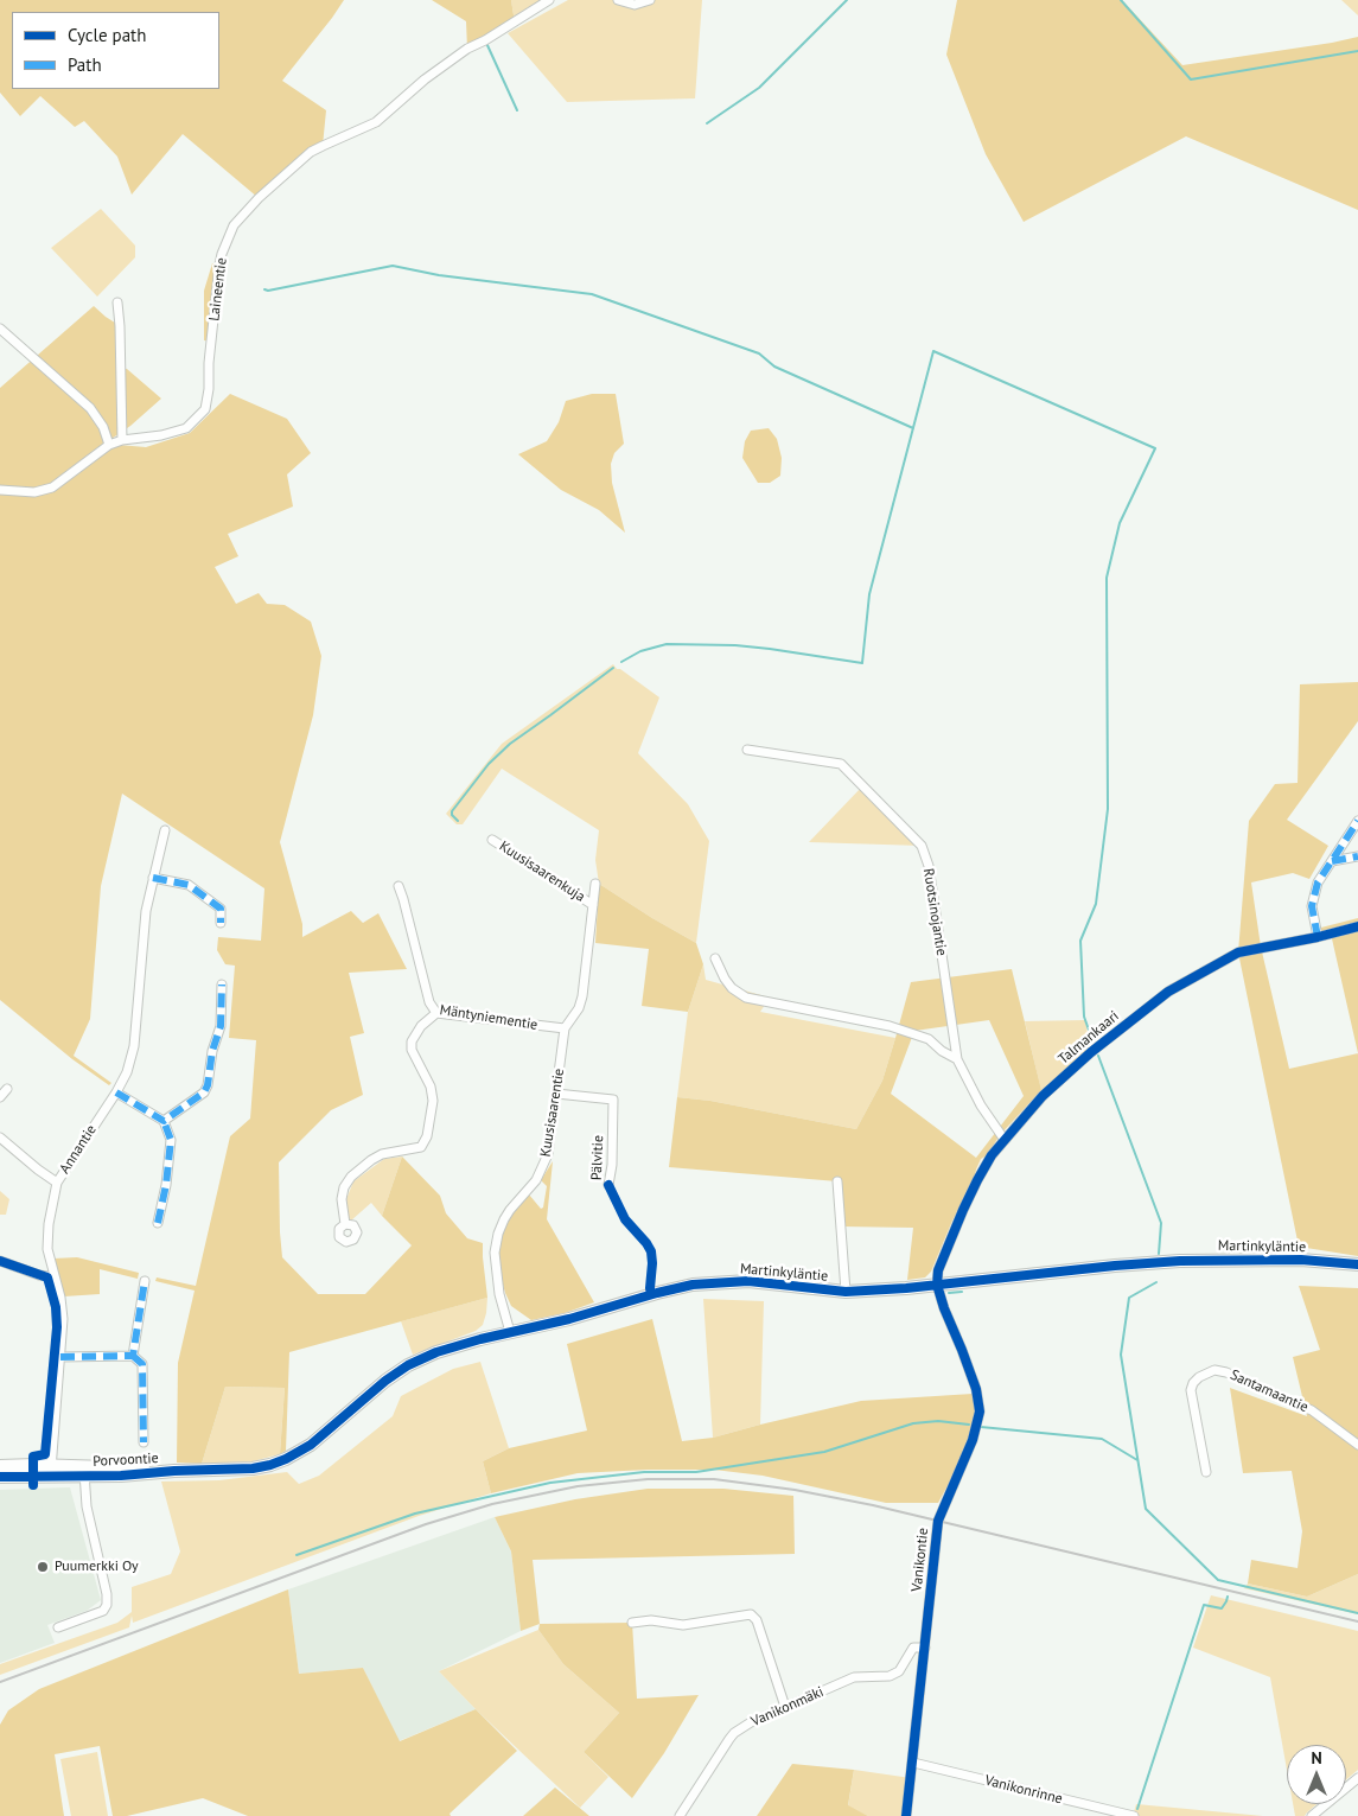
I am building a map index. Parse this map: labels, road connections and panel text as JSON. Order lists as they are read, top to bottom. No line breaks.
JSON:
{"streets":{"street":["Laineentie","Kuusisaarenkuja","Ruotsinojantie","Mäntyniementie","Talmankaari","Kuusisaarentie","Annantie","Pälvitie","Martinkyläntie","Santamaantie","Porvoontie","Vanikontie","Vanikonmäki","Vanikonrinne"]},"crossings":[["Kuusisaarenkuja","Kuusisaarentie"],["Ruotsinojantie","Talmankaari"],["Mäntyniementie","Kuusisaarentie"],["Talmankaari","Martinkyläntie"],["Talmankaari","Vanikontie"],["Kuusisaarentie","Pälvitie"],["Kuusisaarentie","Martinkyläntie"],["Annantie","Porvoontie"],["Martinkyläntie","Porvoontie"],["Martinkyläntie","Vanikontie"],["Vanikontie","Vanikonmäki"],["Vanikontie","Vanikonrinne"]],"places":["Puumerkki Oy"],"legend":["Cycle path","Path"],"north":"top"}
